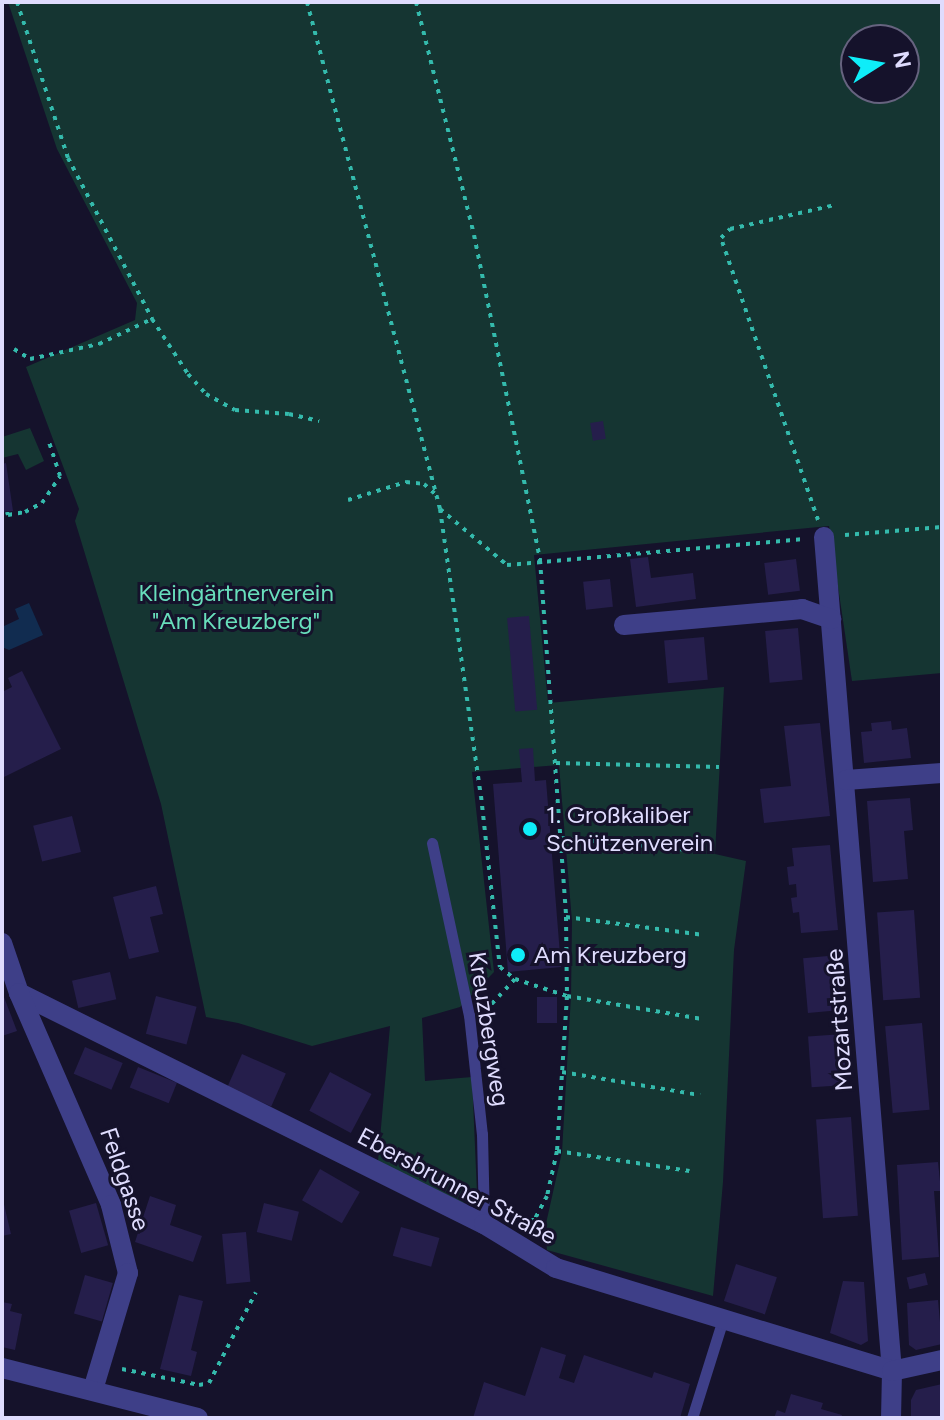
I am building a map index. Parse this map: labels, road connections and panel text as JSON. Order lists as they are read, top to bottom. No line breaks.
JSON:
{"streets":{"street":["Mozartstraße","Feldgasse","Ebersbrunner Straße"],"lane":["Kreuzbergweg"]},"crossings":[["Mozartstraße","Ebersbrunner Straße"],["Kreuzbergweg","Ebersbrunner Straße"],["Feldgasse","Ebersbrunner Straße"]],"parks":["Kleingärtnerverein \"Am Kreuzberg\""],"places":["1. Großkaliber Schützenverein","Am Kreuzberg"],"north":"right"}
